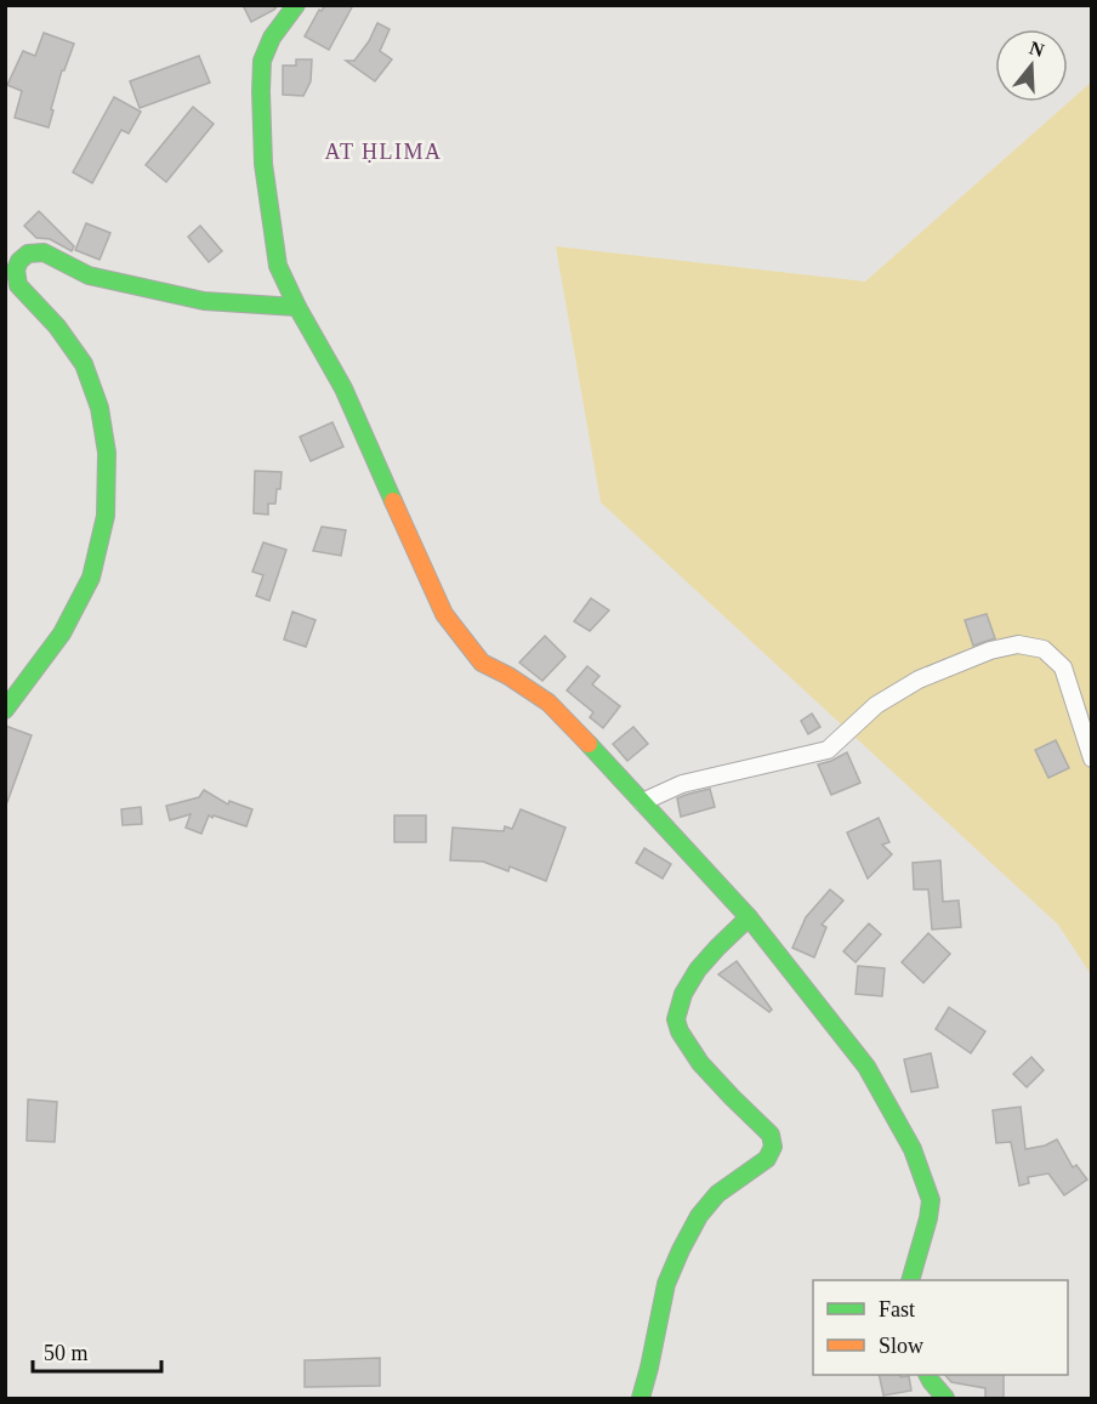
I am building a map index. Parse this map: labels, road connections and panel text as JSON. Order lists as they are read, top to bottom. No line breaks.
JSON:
{"districts":["AT ḤLIMA"],"legend":["Fast","Slow"],"scale_bar":"50 m","north":"top"}
